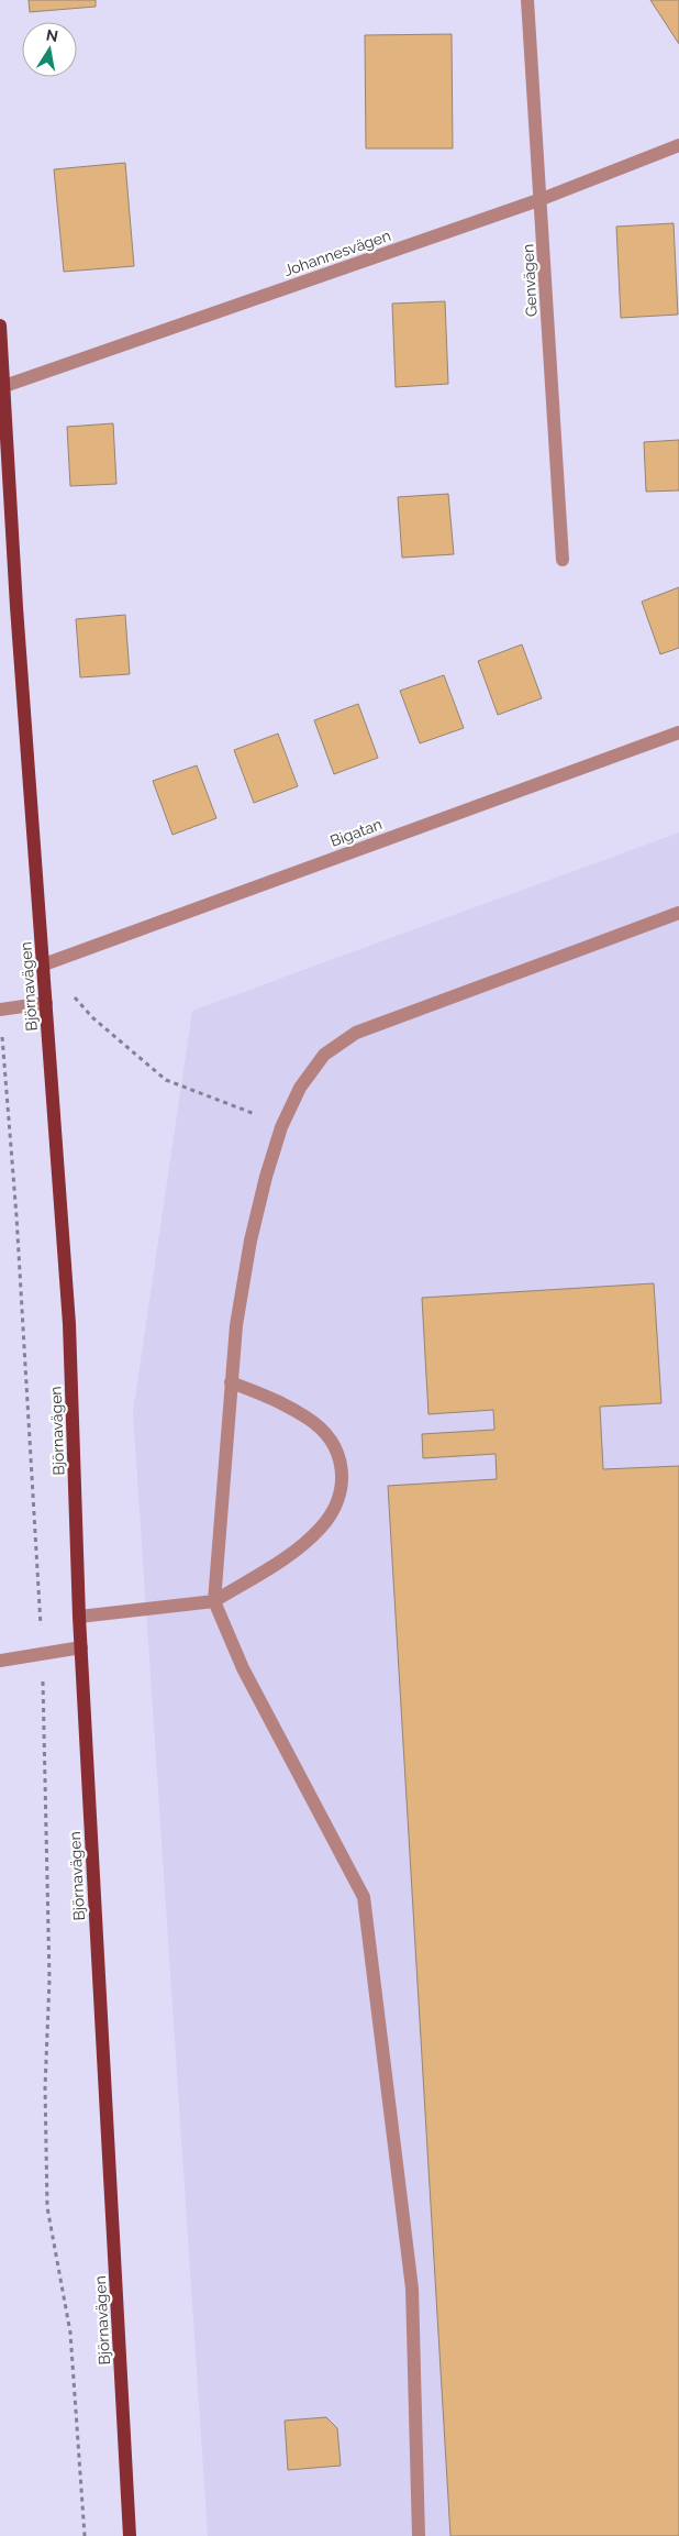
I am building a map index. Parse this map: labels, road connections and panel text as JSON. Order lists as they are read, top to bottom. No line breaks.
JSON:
{"streets":{"main road":["Björnavägen"],"street":["Johannesvägen","Genvägen","Bigatan"]},"crossings":[["Johannesvägen","Genvägen"],["Johannesvägen","Björnavägen"],["Bigatan","Björnavägen"]],"north":"top"}
